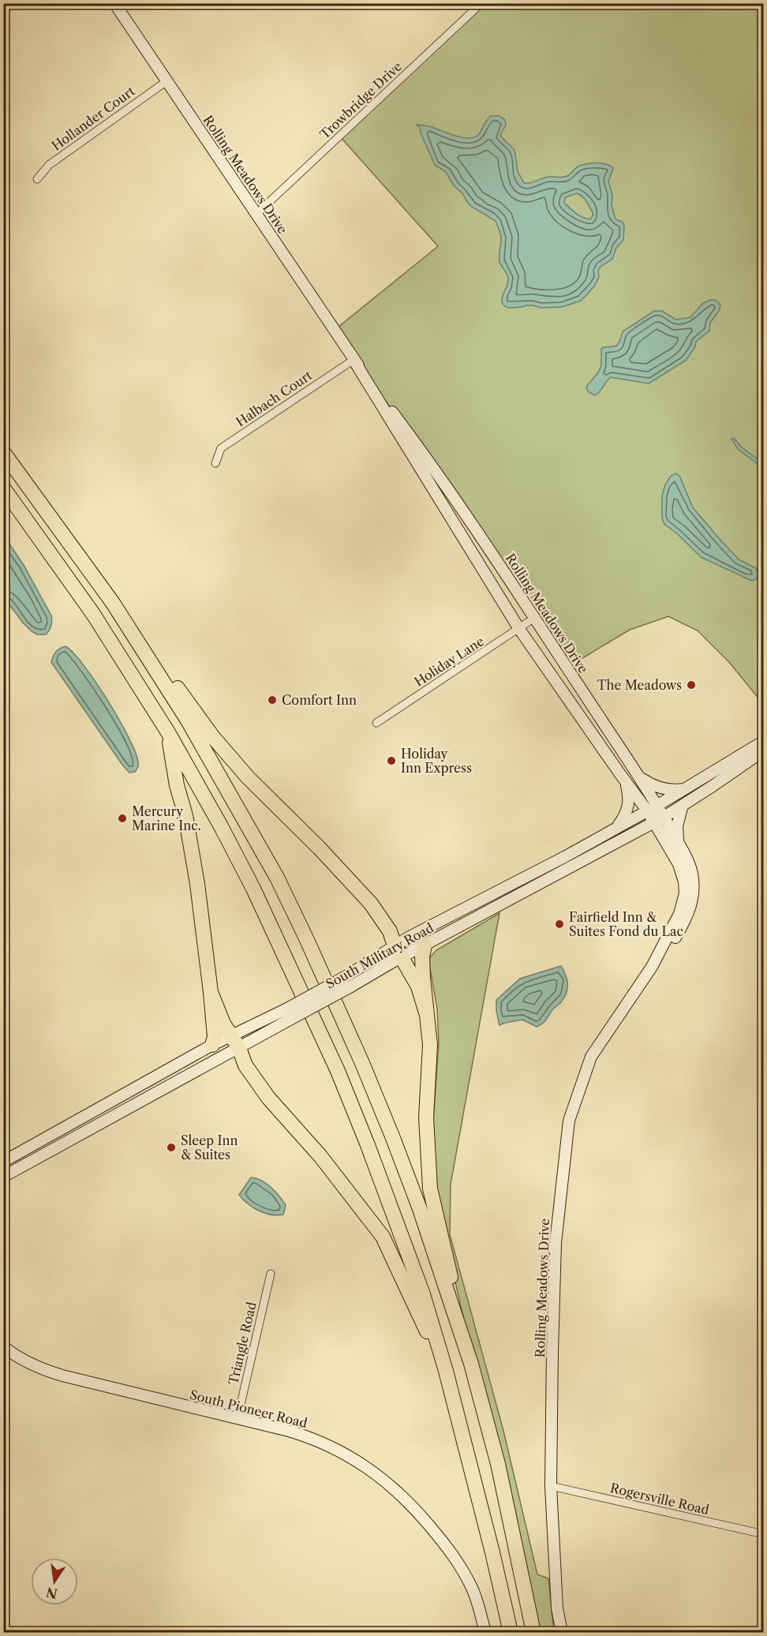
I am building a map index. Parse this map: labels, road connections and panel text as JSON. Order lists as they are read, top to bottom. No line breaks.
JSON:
{"streets":{"main road":["Rolling Meadows Drive","South Military Road","South Pioneer Road"],"street":["Trowbridge Drive","Hollander Court","Halbach Court","Holiday Lane","Triangle Road","Rogersville Road"]},"crossings":[["Trowbridge Drive","Rolling Meadows Drive"],["Hollander Court","Rolling Meadows Drive"],["Rolling Meadows Drive","Halbach Court"],["Rolling Meadows Drive","Holiday Lane"],["Rolling Meadows Drive","South Military Road"],["Rolling Meadows Drive","Rogersville Road"],["Triangle Road","South Pioneer Road"]],"places":["The Meadows","Comfort Inn","Holiday Inn Express","Mercury Marine Inc.","Fairfield Inn & Suites Fond du Lac","Sleep Inn & Suites"],"north":"bottom"}
